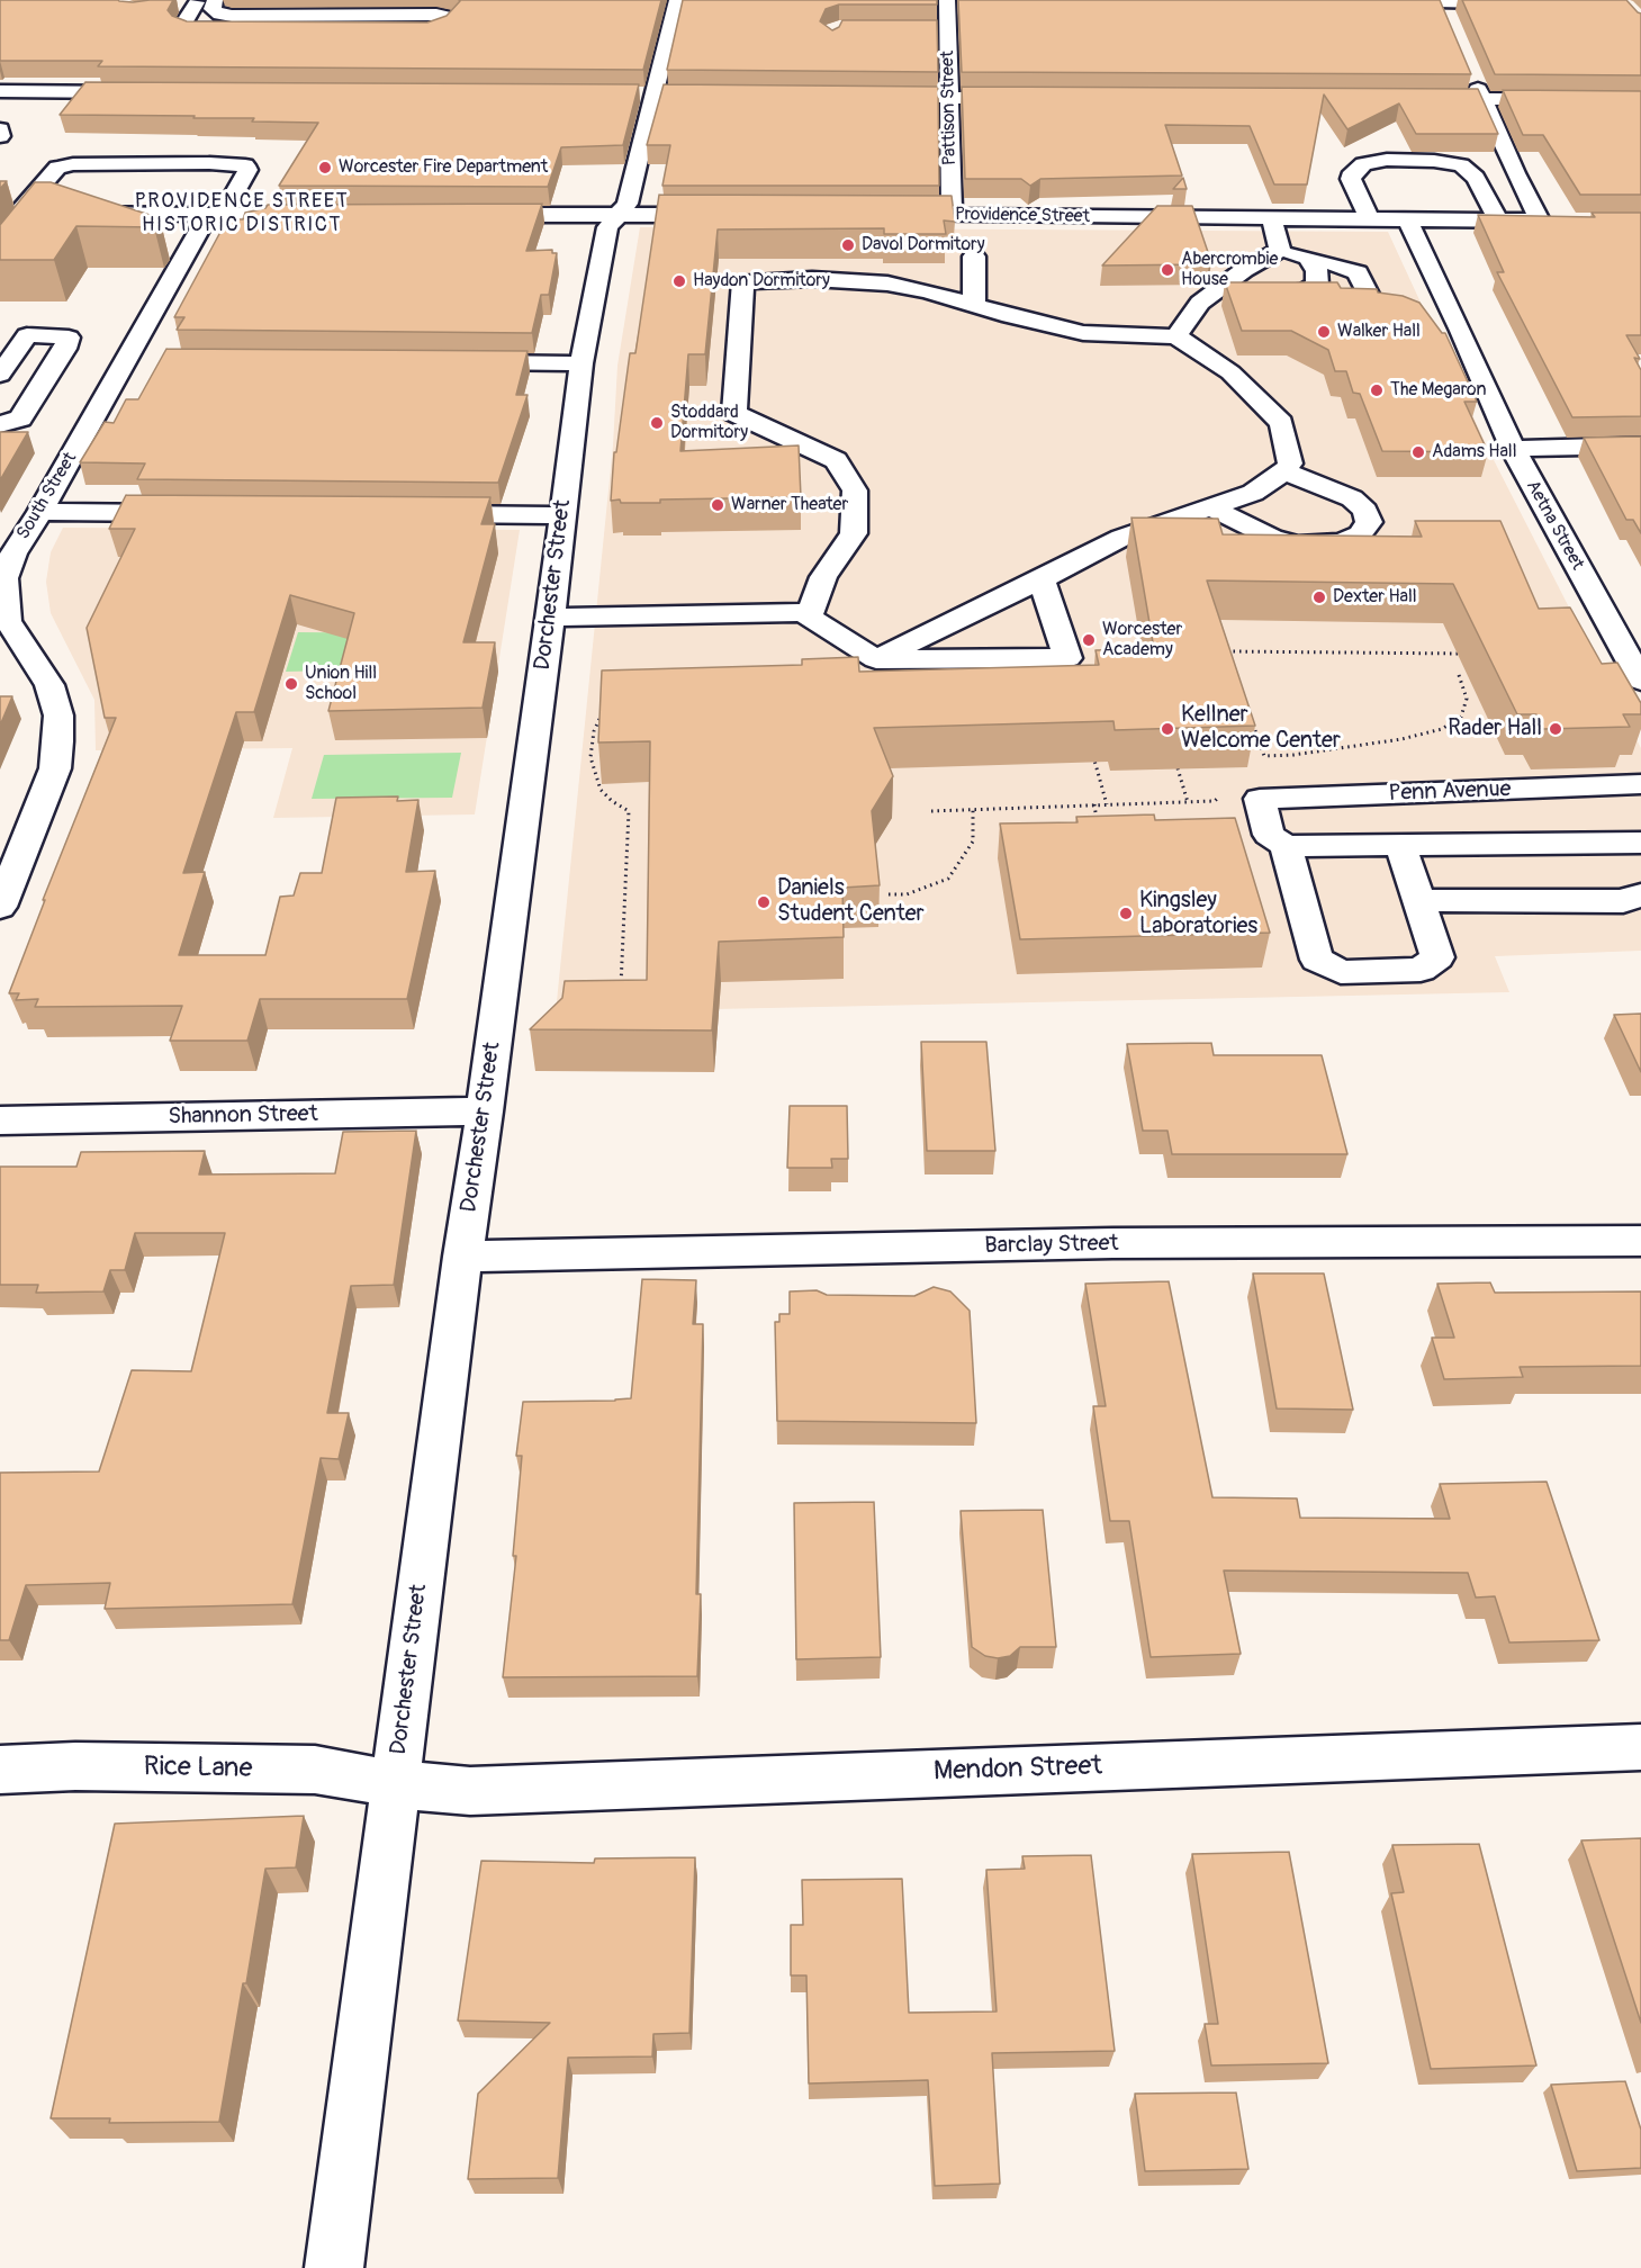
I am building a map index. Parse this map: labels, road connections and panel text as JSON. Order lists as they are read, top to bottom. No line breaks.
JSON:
{"streets":{"street":["Pattison Street","Providence Street","South Street","Aetna Street","Dorchester Street","Penn Avenue","Shannon Street","Barclay Street","Rice Lane","Mendon Street"]},"crossings":[["Pattison Street","Providence Street"],["Providence Street","Aetna Street"],["Dorchester Street","Shannon Street"],["Dorchester Street","Barclay Street"],["Dorchester Street","Rice Lane"],["Dorchester Street","Mendon Street"],["Rice Lane","Mendon Street"]],"districts":["PROVIDENCE STREET HISTORIC DISTRICT"],"places":["Worcester Fire Department","Davol Dormitory","Abercrombie House","Haydon Dormitory","Walker Hall","The Megaron","Stoddard Dormitory","Adams Hall","Warner Theater","Dexter Hall","Worcester Academy","Union Hill School","Kellner Welcome Center","Rader Hall","Daniels Student Center","Kingsley Laboratories"]}
